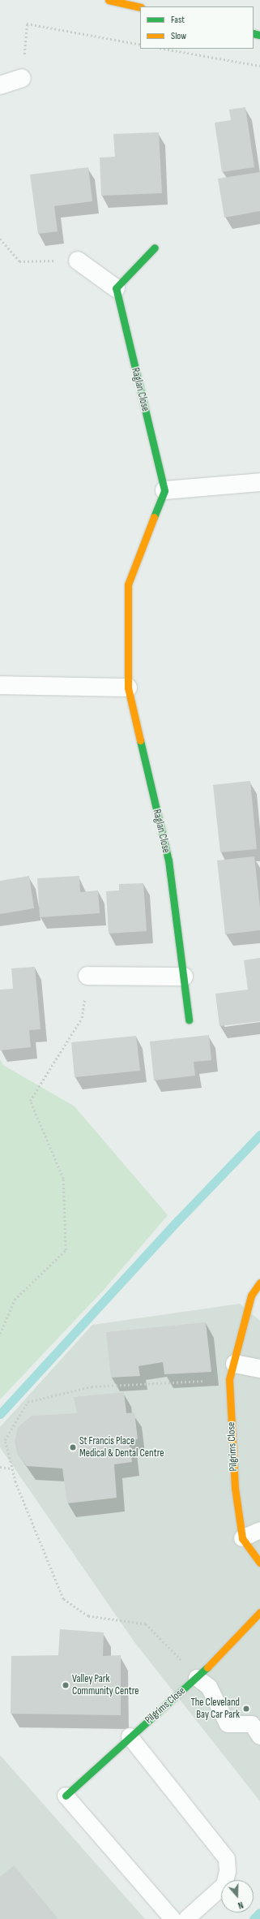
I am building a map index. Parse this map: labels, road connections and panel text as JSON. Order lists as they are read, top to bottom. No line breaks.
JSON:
{"streets":{"street":["Raglan Close","Pilgrims Close"]},"places":["St Francis Place Medical & Dental Centre","Valley Park Community Centre","The Cleveland Bay Car Park"],"legend":["Fast","Slow"],"north":"bottom"}
